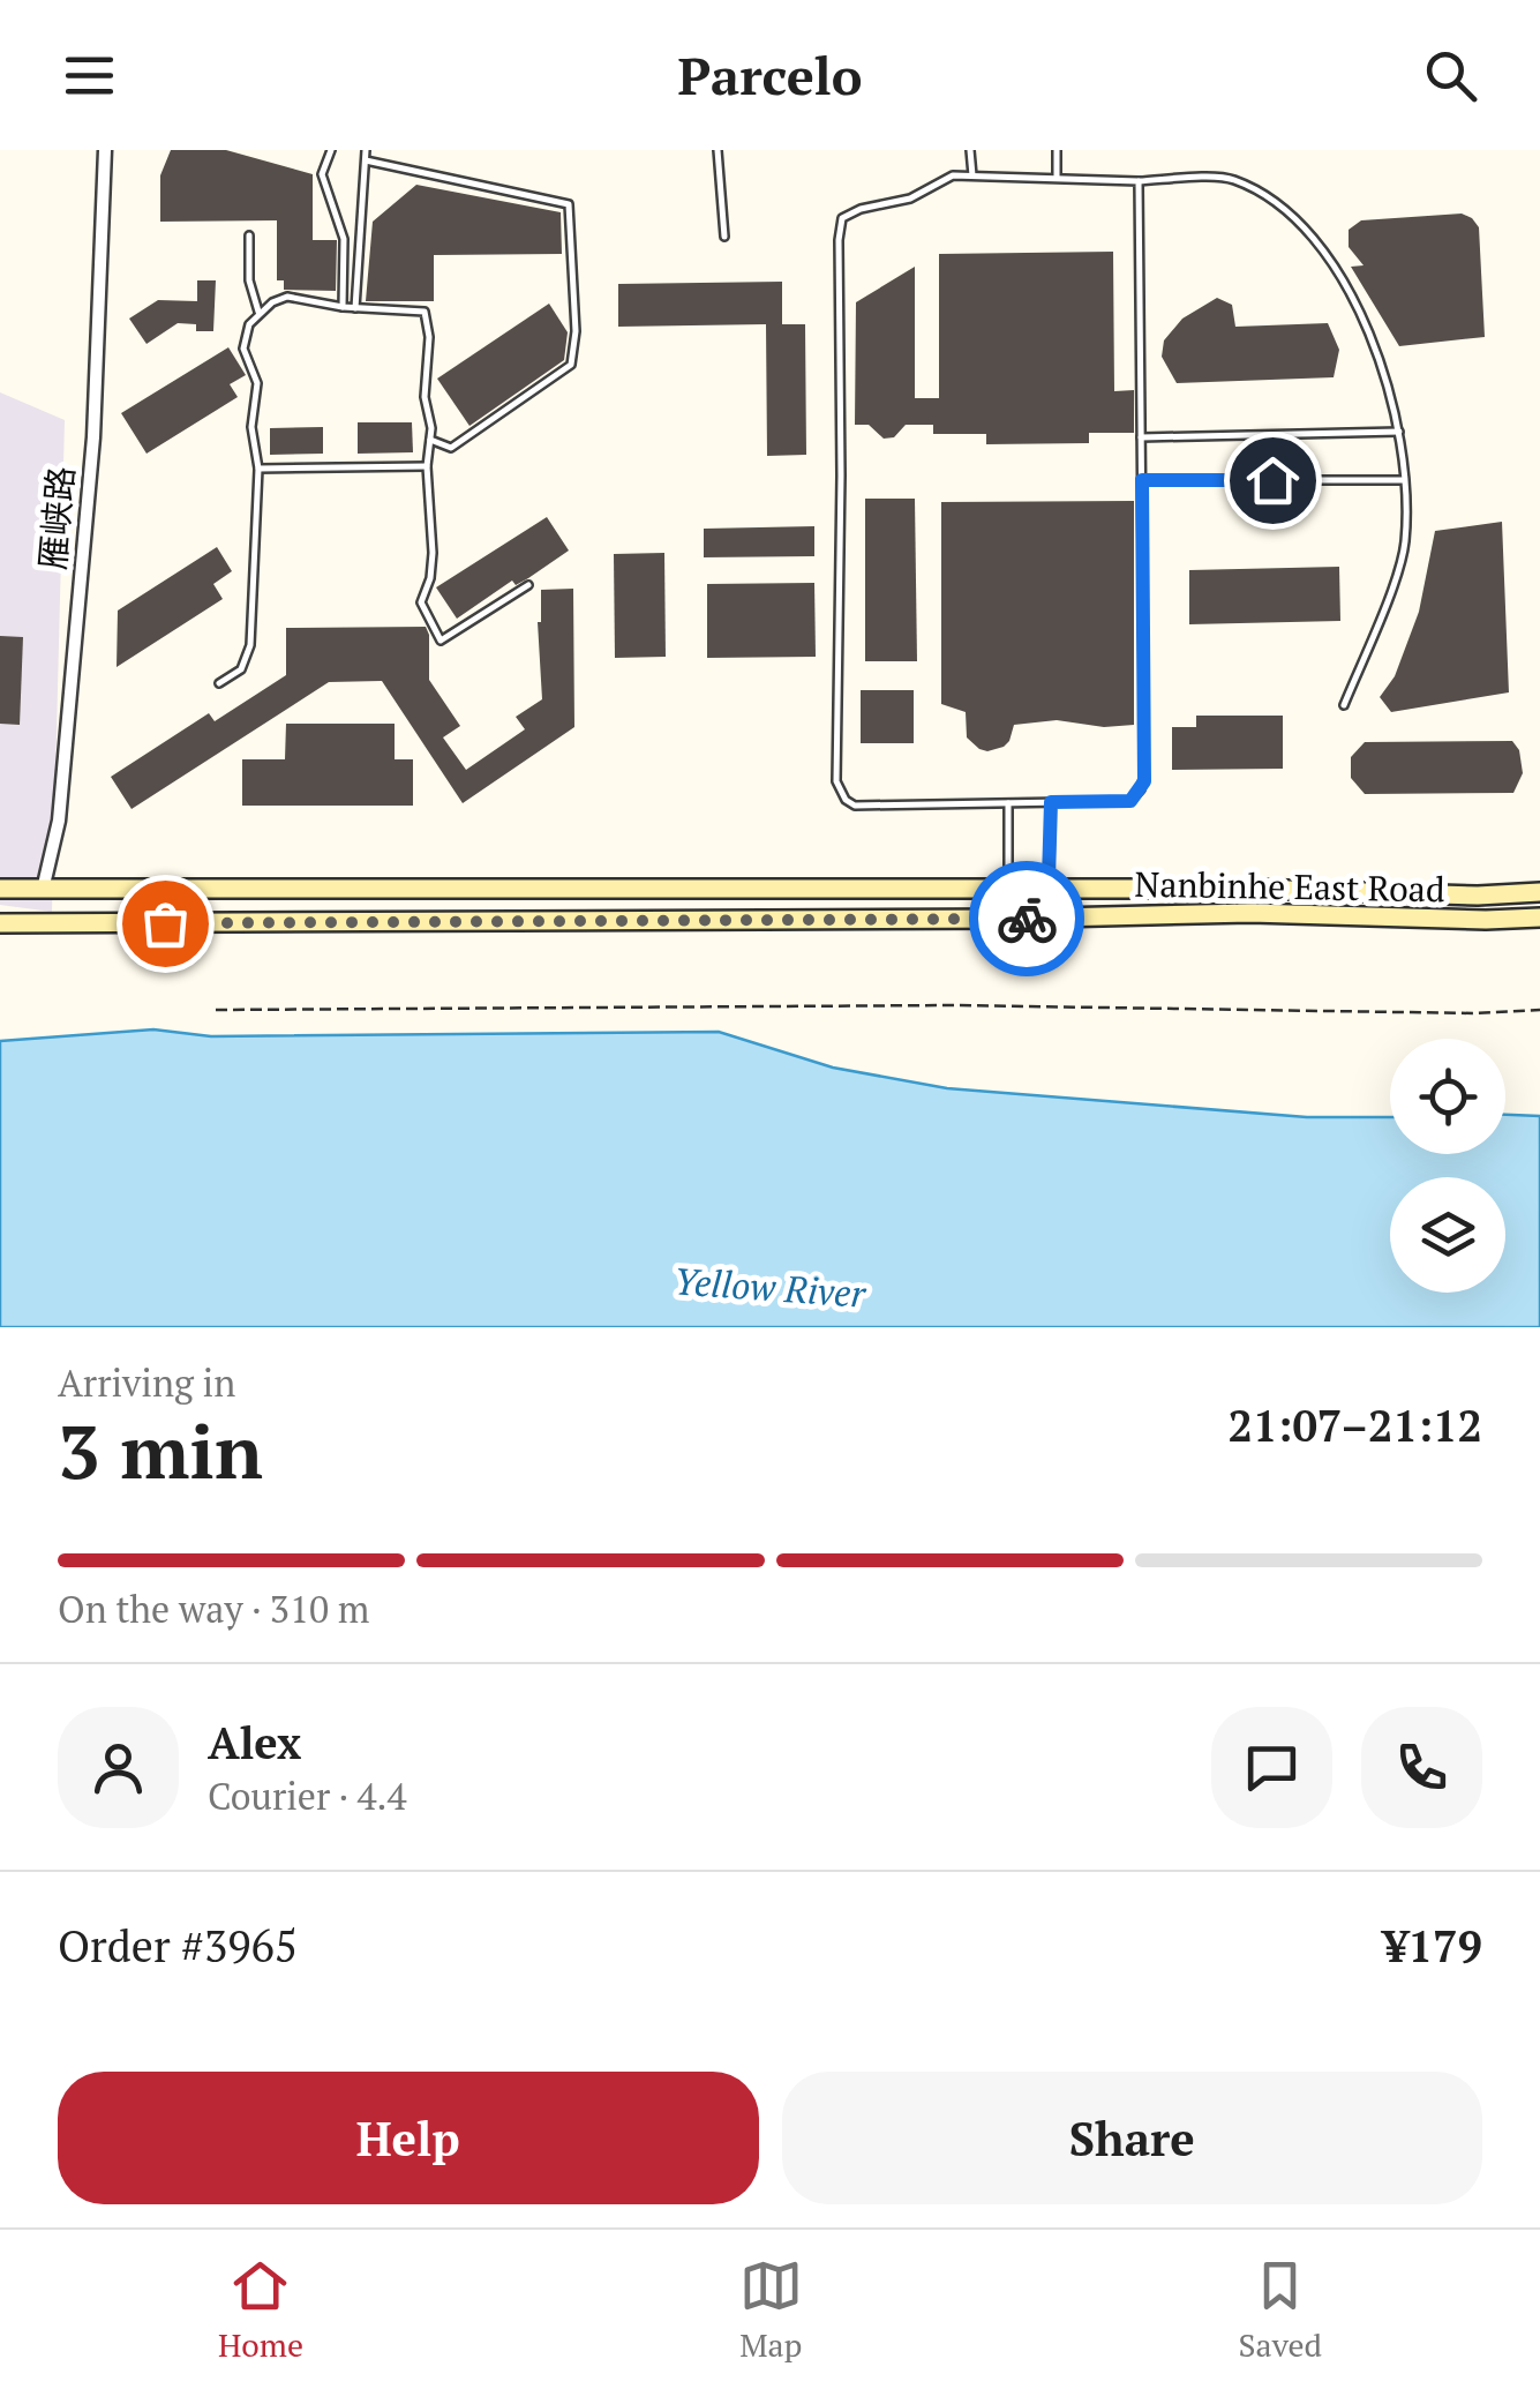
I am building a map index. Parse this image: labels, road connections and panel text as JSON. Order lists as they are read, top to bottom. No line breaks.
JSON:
{"streets":{"main road":["Nanbinhe East Road"],"street":["雁峡路"]},"crossings":[["雁峡路","Nanbinhe East Road"]],"water":["Yellow River"],"page":{"header":"Parcelo","heading":["3 min","Arriving in","21:07–21:12"],"panel":["Alex","Courier · 4.4","Order #3965","¥179"],"bar":"On the way · 310 m","buttons":["Help","Share"],"tabs":["Home","Map","Saved"]}}
